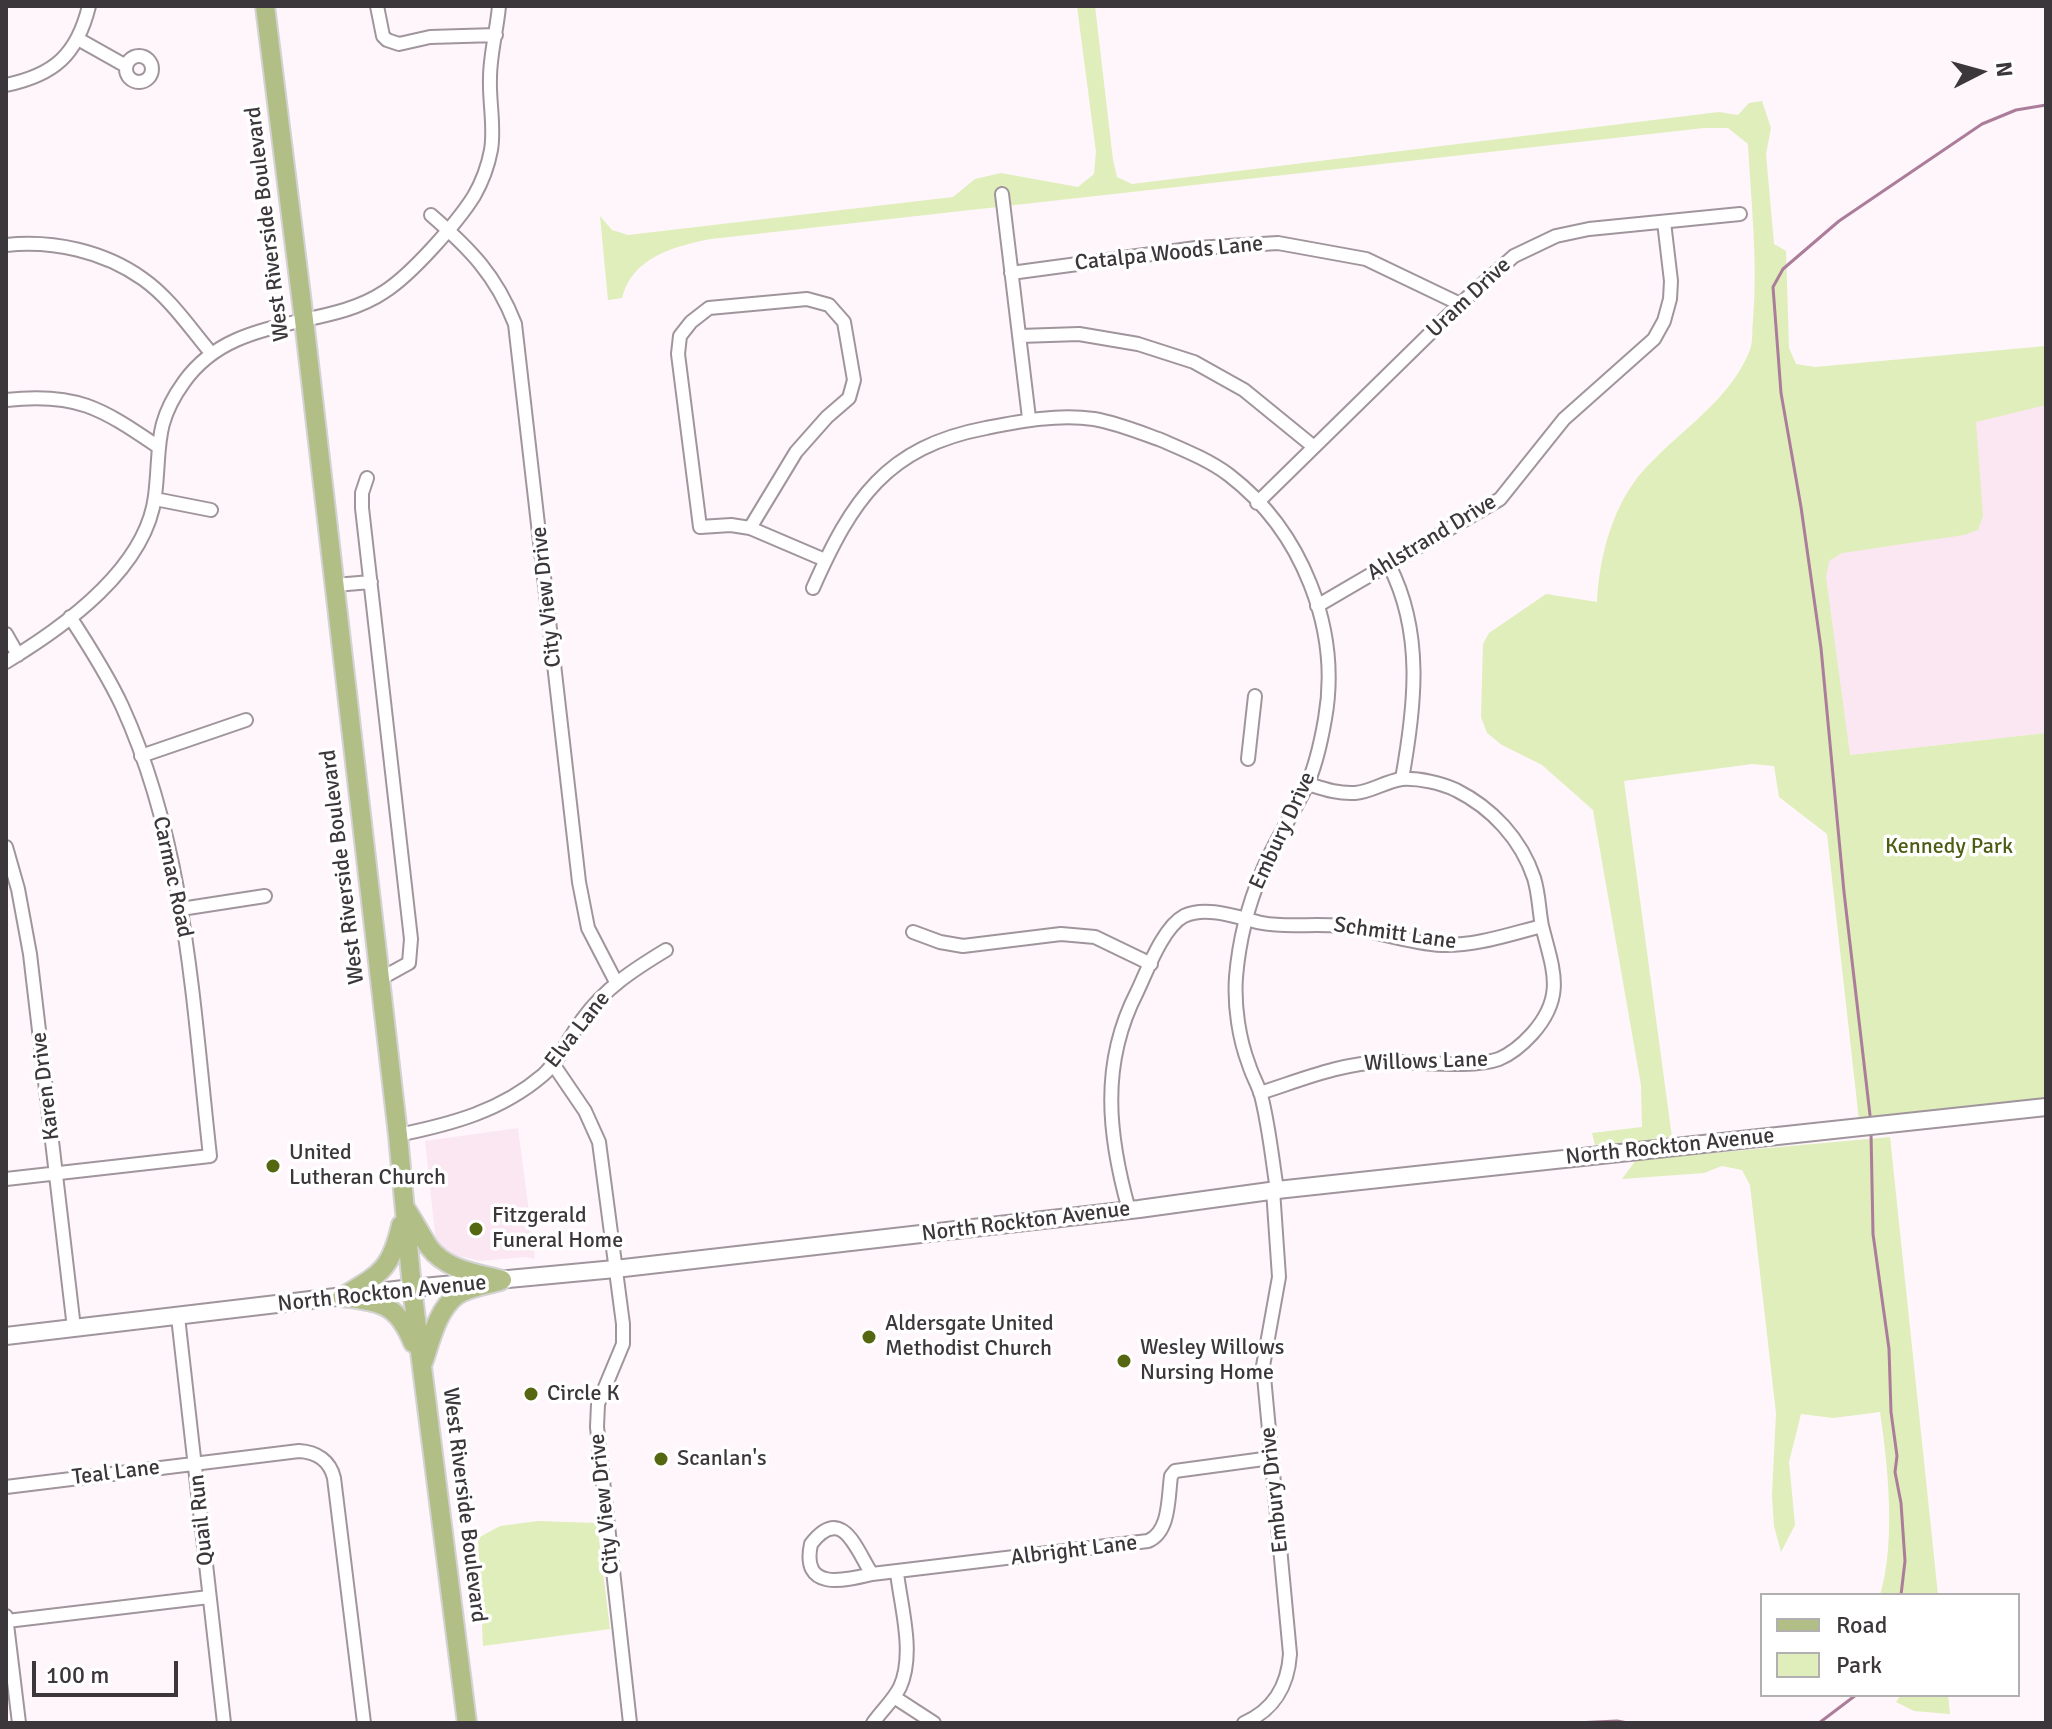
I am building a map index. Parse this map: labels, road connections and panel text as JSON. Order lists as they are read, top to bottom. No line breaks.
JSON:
{"streets":{"main road":["West Riverside Boulevard"],"street":["Catalpa Woods Lane","Uram Drive","Ahlstrand Drive","City View Drive","Embury Drive","Carmac Road","Schmitt Lane","Elva Lane","Willows Lane","Karen Drive","North Rockton Avenue","Teal Lane","Quail Run","Albright Lane"]},"crossings":[["West Riverside Boulevard","Elva Lane"],["West Riverside Boulevard","North Rockton Avenue"],["Catalpa Woods Lane","Uram Drive"],["Uram Drive","Ahlstrand Drive"],["Uram Drive","Embury Drive"],["Ahlstrand Drive","Embury Drive"],["City View Drive","Elva Lane"],["City View Drive","North Rockton Avenue"],["Embury Drive","Schmitt Lane"],["Embury Drive","Willows Lane"],["Embury Drive","North Rockton Avenue"],["Embury Drive","Albright Lane"],["Carmac Road","Karen Drive"],["Schmitt Lane","Willows Lane"],["Karen Drive","North Rockton Avenue"],["North Rockton Avenue","Quail Run"],["Teal Lane","Quail Run"]],"parks":["Kennedy Park"],"places":["United Lutheran Church","Fitzgerald Funeral Home","Aldersgate United Methodist Church","Wesley Willows Nursing Home","Circle K","Scanlan's"],"legend":["Road","Park"],"scale_bar":"100 m","north":"right"}
